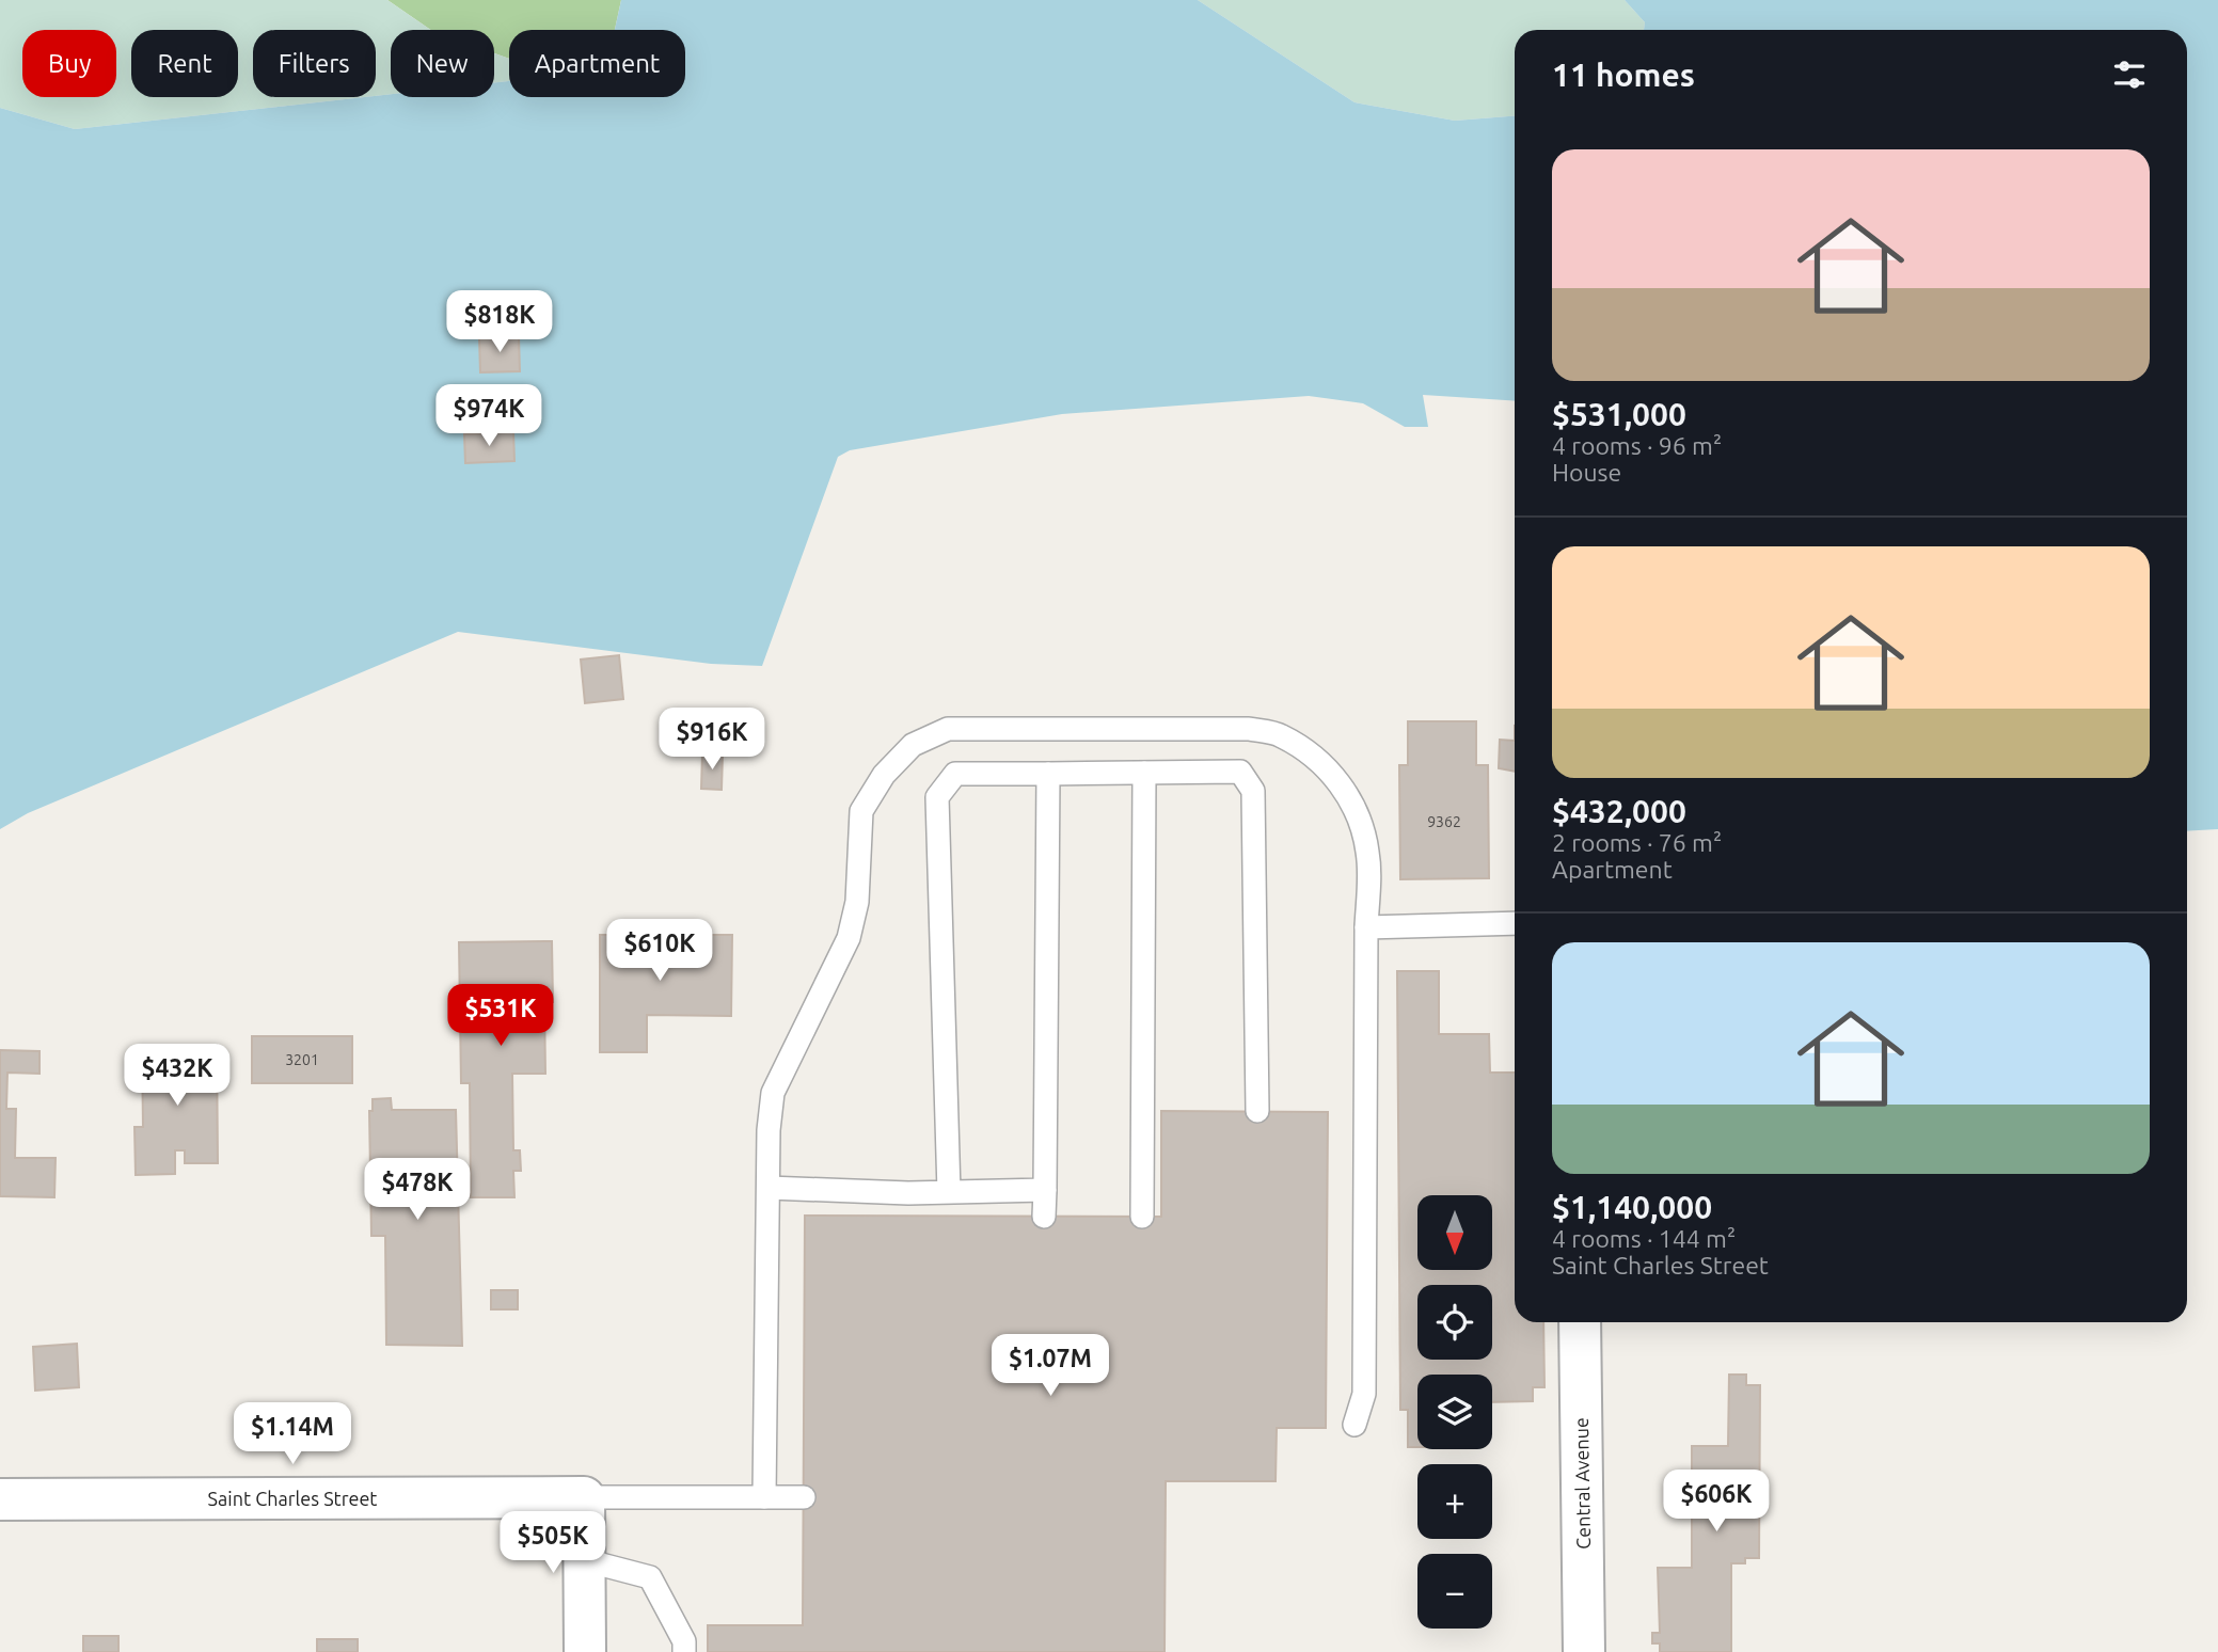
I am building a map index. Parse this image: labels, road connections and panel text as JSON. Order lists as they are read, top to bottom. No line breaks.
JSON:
{"streets":{"street":["Central Avenue","Saint Charles Street"]},"house_numbers":["9362","3201"],"north":"bottom","page":{"chip":["Buy","Rent","Filters","New","Apartment"],"heading":"11 homes","list":[{"name":"$531,000","note":"4 rooms · 96 m² · House"},{"name":"$432,000","note":"2 rooms · 76 m² · Apartment"},{"name":"$1,140,000","note":"4 rooms · 144 m² · Saint Charles Street"}],"price":["$818K","$974K","$916K","$610K","$531K","$432K","$478K","$1.07M","$1.14M","$606K","$505K"],"map_buttons":["+","−"]}}
